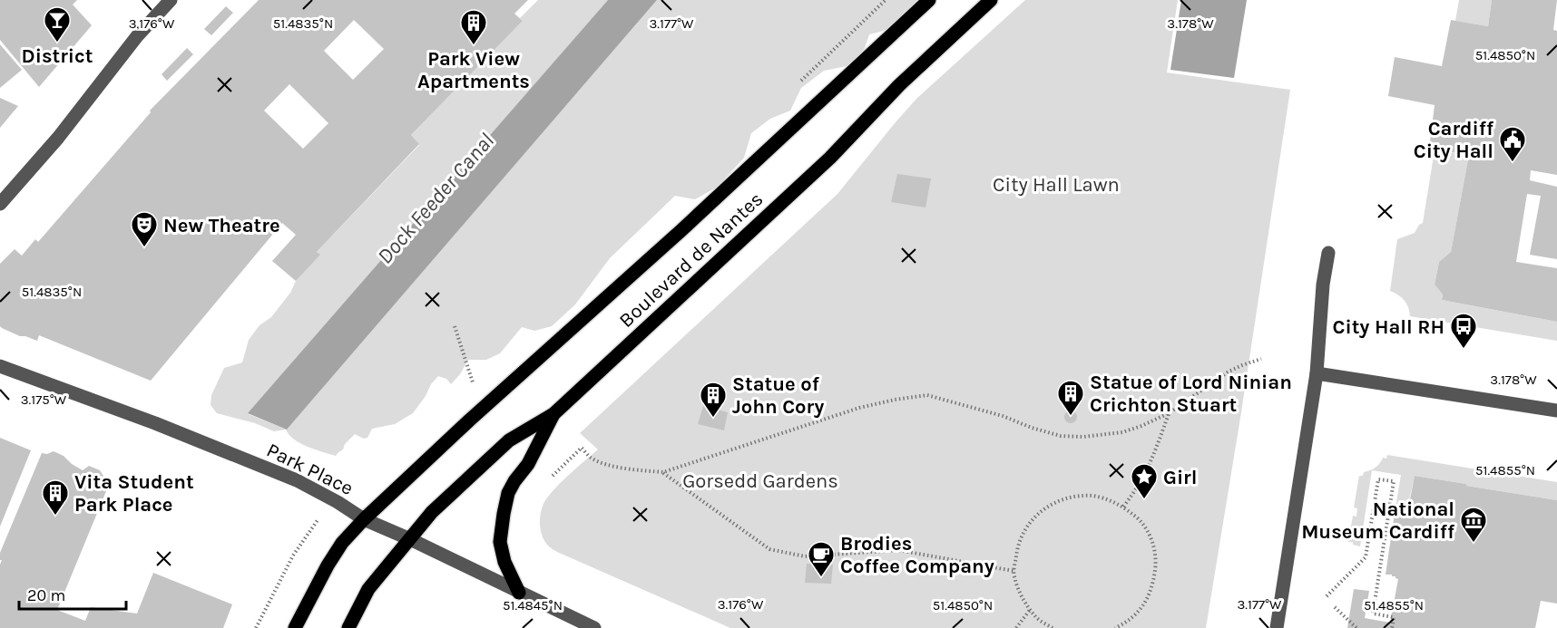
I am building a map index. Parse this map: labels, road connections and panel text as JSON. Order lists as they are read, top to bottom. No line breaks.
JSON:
{"streets":{"main road":["Boulevard de Nantes"],"street":["Park Place"]},"crossings":[["Boulevard de Nantes","Park Place"]],"water":["Dock Feeder Canal"],"parks":["City Hall Lawn","Gorsedd Gardens"],"places":{"bar":["District"],"building":["Park View Apartments","Statue of Lord Ninian Crichton Stuart","Statue of John Cory","Vita Student Park Place"],"public building":["Cardiff City Hall"],"theatre":["New Theatre"],"bus stop":["City Hall RH"],"place":["Girl"],"museum":["National Museum Cardiff"],"cafe":["Brodies Coffee Company"]},"scale_bar":"20 m","coordinates":["51.4835°N","3.176°W","3.177°W","3.178°W","51.4850°N","3.175°W","51.4855°N","51.4845°N"]}
